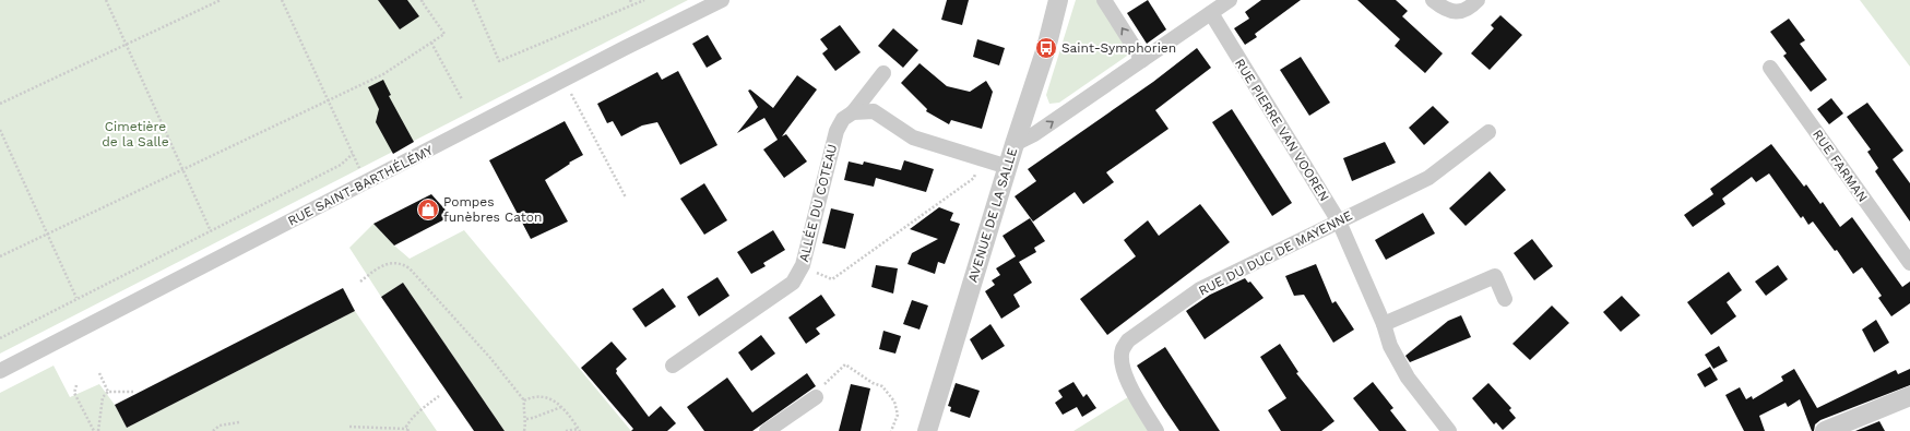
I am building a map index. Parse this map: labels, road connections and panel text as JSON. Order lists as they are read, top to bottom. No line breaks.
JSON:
{"streets":{"street":["RUE PIERRE VAN VOOREN","RUE FARMAN","RUE SAINT-BARTHÉLÉMY","ALLÉE DU COTEAU","AVENUE DE LA SALLE","RUE DU DUC DE MAYENNE"]},"crossings":[["RUE PIERRE VAN VOOREN","RUE DU DUC DE MAYENNE"]],"parks":["Cimetière de la Salle"],"places":{"bus stop":["Saint-Symphorien"],"shop":["Pompes funèbres Caton"]}}
